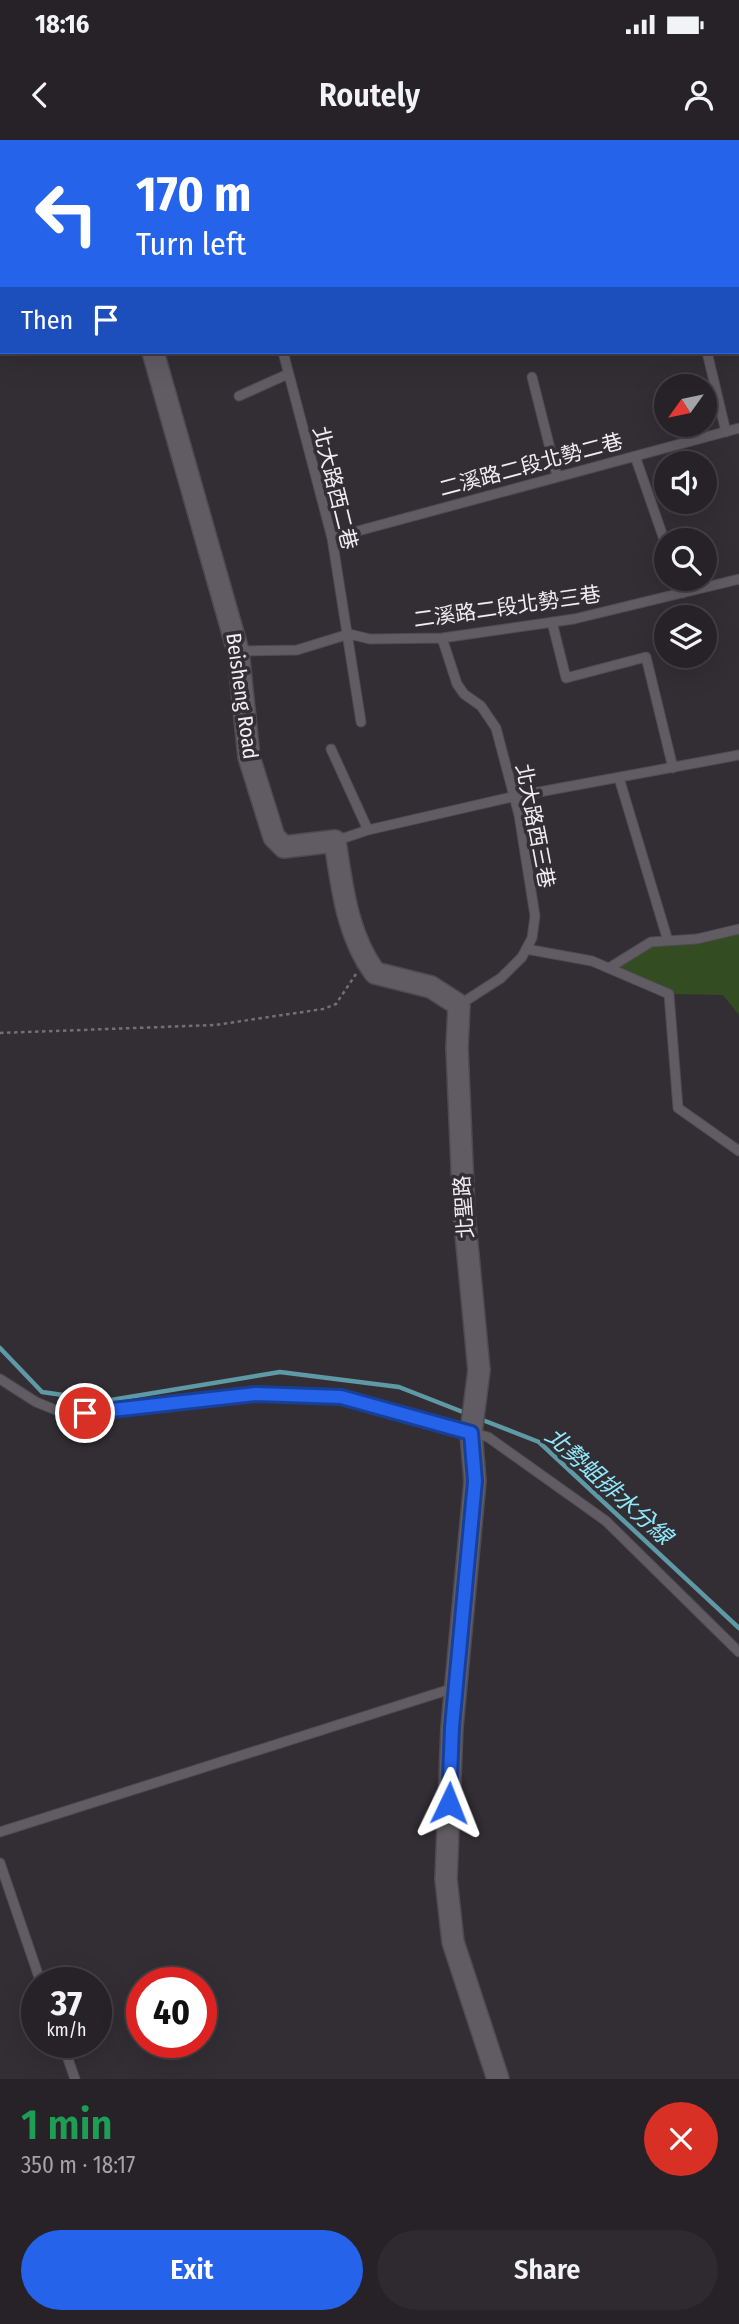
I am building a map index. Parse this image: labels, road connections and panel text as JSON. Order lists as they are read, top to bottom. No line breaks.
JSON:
{"streets":{"street":["Beisheng Road","北聖路"],"lane":["二溪路二段北勢二巷","北大路西二巷","二溪路二段北勢三巷","北大路西三巷"]},"crossings":[["二溪路二段北勢二巷","北大路西二巷"],["北大路西二巷","二溪路二段北勢三巷"],["二溪路二段北勢三巷","Beisheng Road"],["二溪路二段北勢三巷","北大路西三巷"],["Beisheng Road","北大路西三巷"],["Beisheng Road","北聖路"],["北大路西三巷","北聖路"]],"water":["北勢蛆排水分線"],"north":"bottom left","page":{"status":"18:16","header":"Routely","turn":["170 m","Turn left"],"then":"Then","speed":"37 km/h","limit":"40","heading":["1 min","350 m · 18:17"],"buttons":["Exit","Share"]}}
